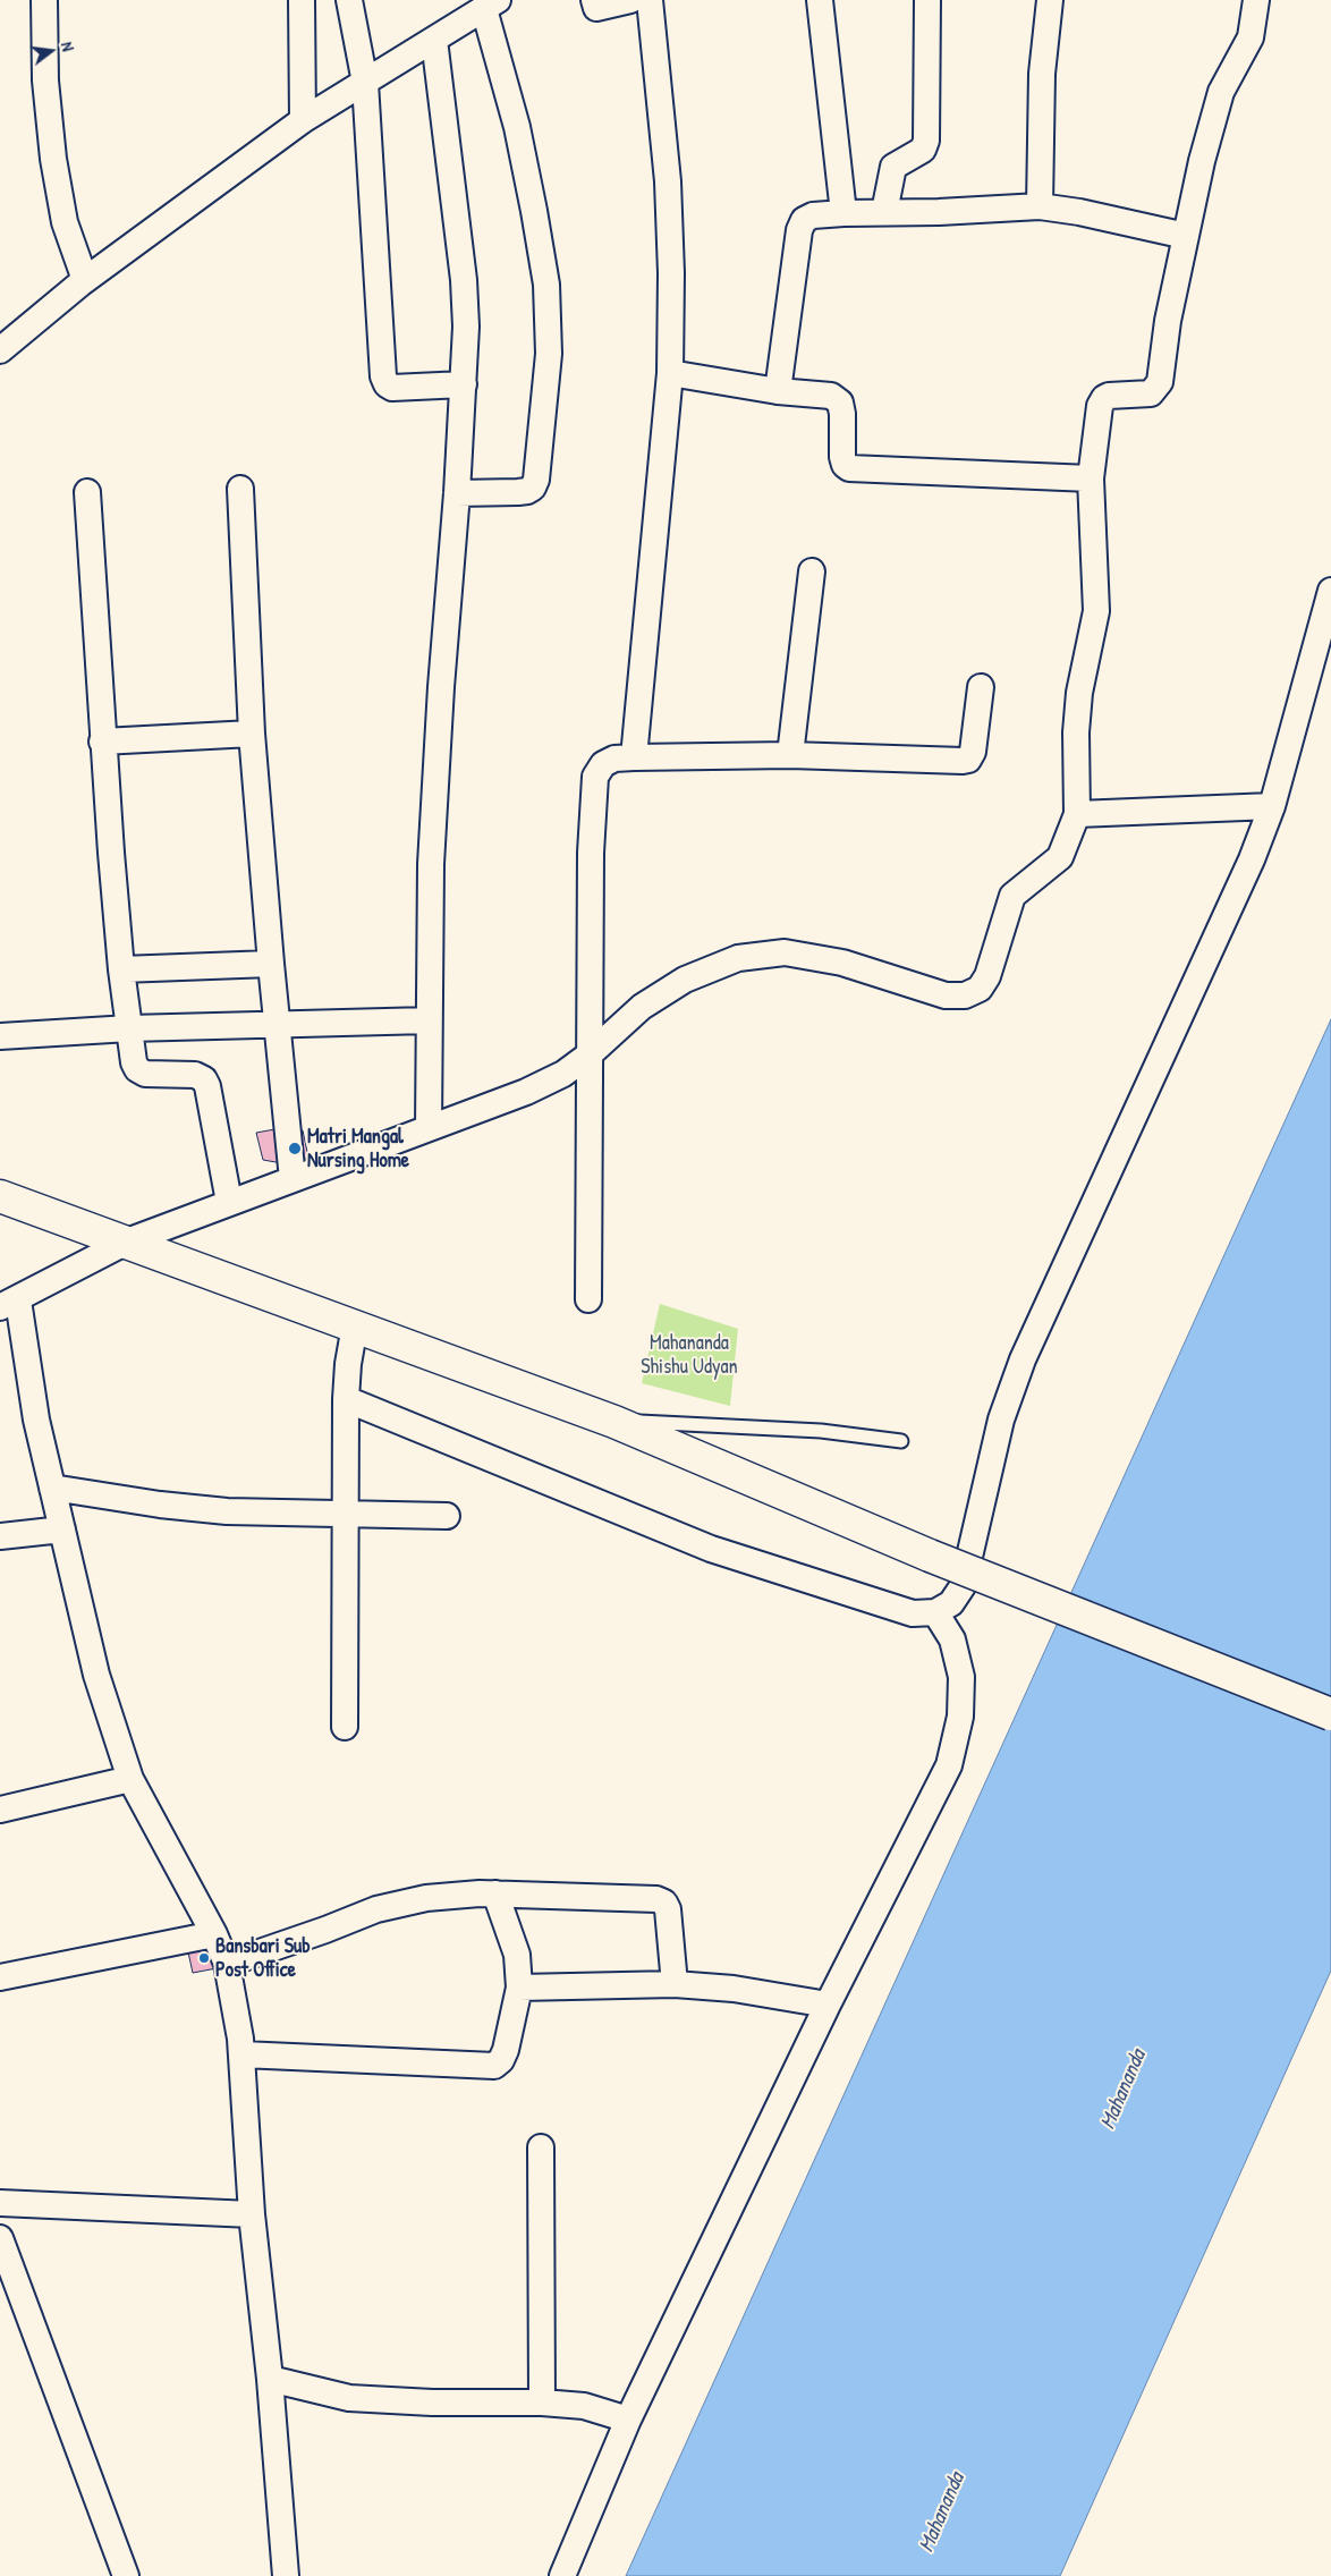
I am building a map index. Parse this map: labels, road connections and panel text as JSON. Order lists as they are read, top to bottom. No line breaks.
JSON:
{"water":["Mahananda"],"parks":["Mahananda Shishu Udyan"],"places":["Matri Mangal Nursing Home","Bansbari Sub Post Office"],"north":"right"}
